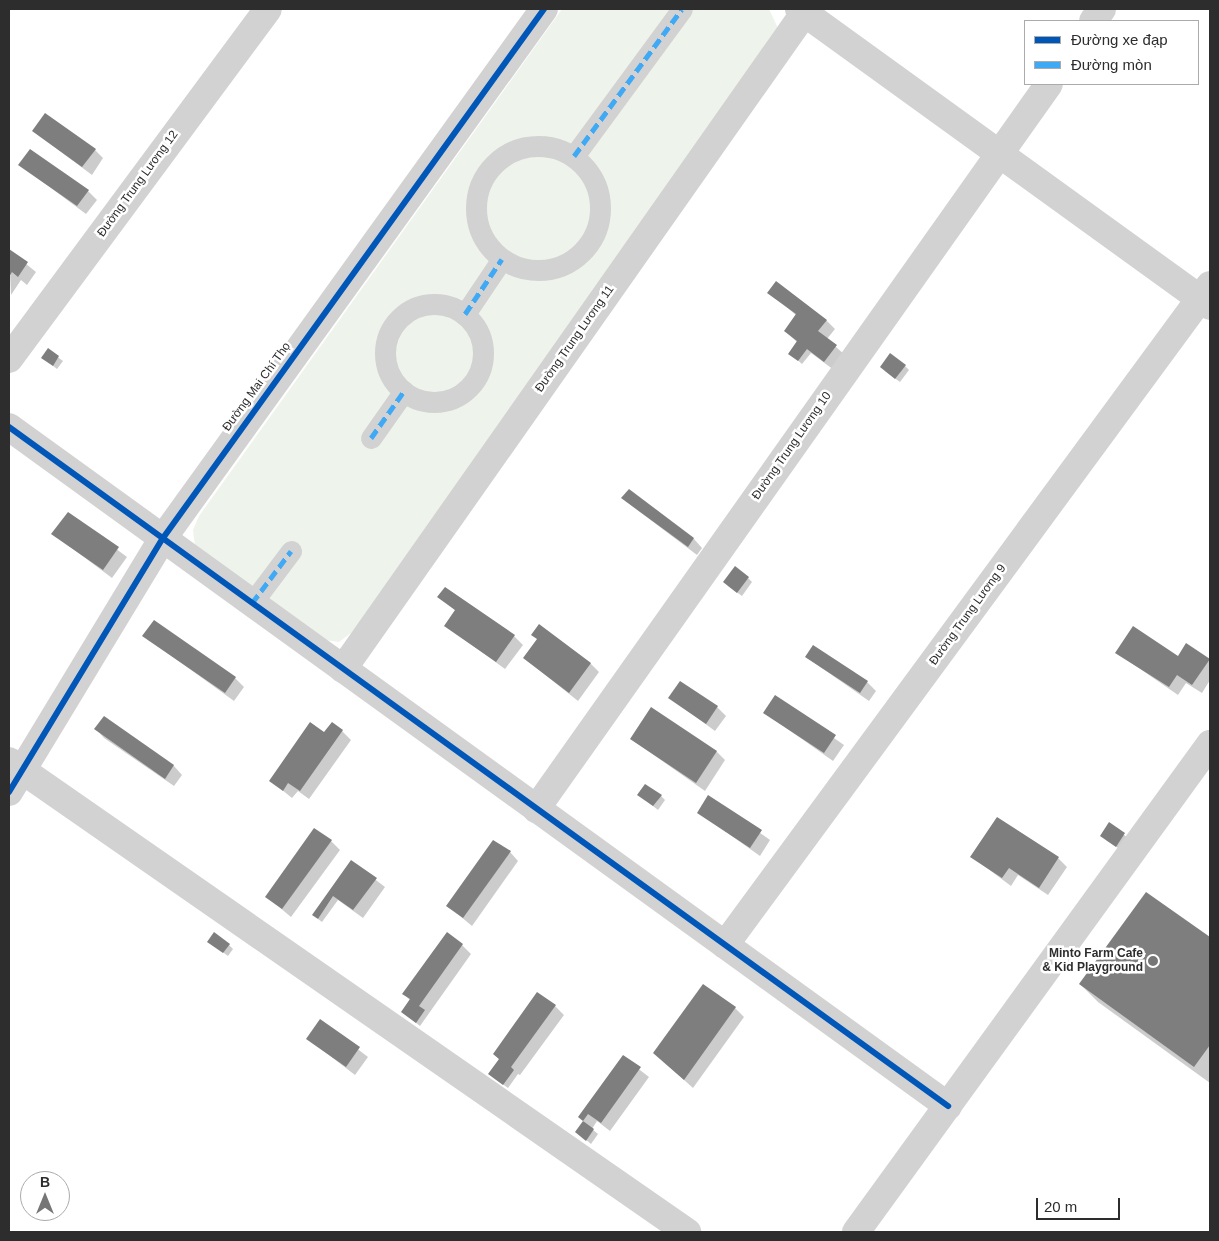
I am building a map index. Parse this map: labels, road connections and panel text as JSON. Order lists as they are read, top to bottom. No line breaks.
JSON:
{"streets":{"street":["Đường Trung Lương 12","Đường Trung Lương 11","Đường Mai Chí Thọ","Đường Trung Lương 10","Đường Trung Lương 9"]},"places":["Minto Farm Cafe & Kid Playground"],"legend":["Đường xe đạp","Đường mòn"],"scale_bar":"20 m","north":"top"}
